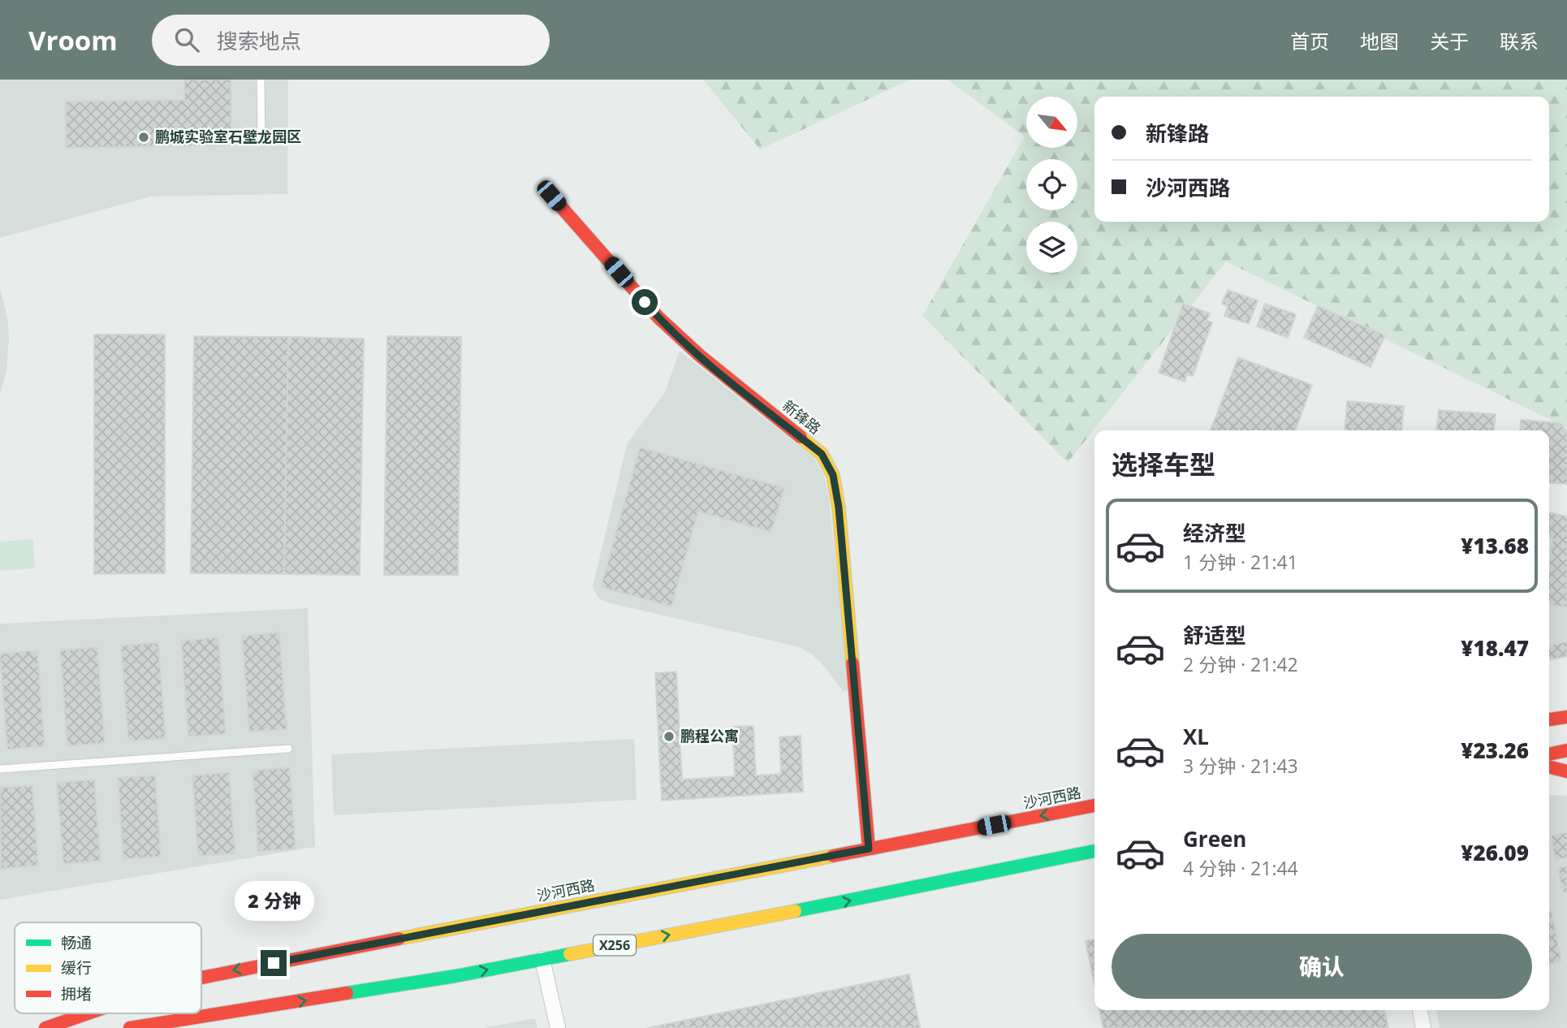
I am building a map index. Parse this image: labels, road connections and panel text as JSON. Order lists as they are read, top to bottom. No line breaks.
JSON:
{"streets":{"main road":["新锋路","沙河西路","X256"]},"crossings":[["新锋路","沙河西路"]],"places":["鹏城实验室石壁龙园区","鹏程公寓"],"legend":["畅通","缓行","拥堵"],"north":"bottom right","page":{"header":"Vroom","search":"搜索地点","nav":["首页","地图","关于","联系"],"banner":["新锋路","沙河西路"],"heading":"选择车型","list":[{"name":"经济型","note":"1 分钟 · 21:41","value":"¥13.68"},{"name":"舒适型","note":"2 分钟 · 21:42","value":"¥18.47"},{"name":"XL","note":"3 分钟 · 21:43","value":"¥23.26"},{"name":"Green","note":"4 分钟 · 21:44","value":"¥26.09"}],"bubble":"2 分钟","buttons":"确认"}}
